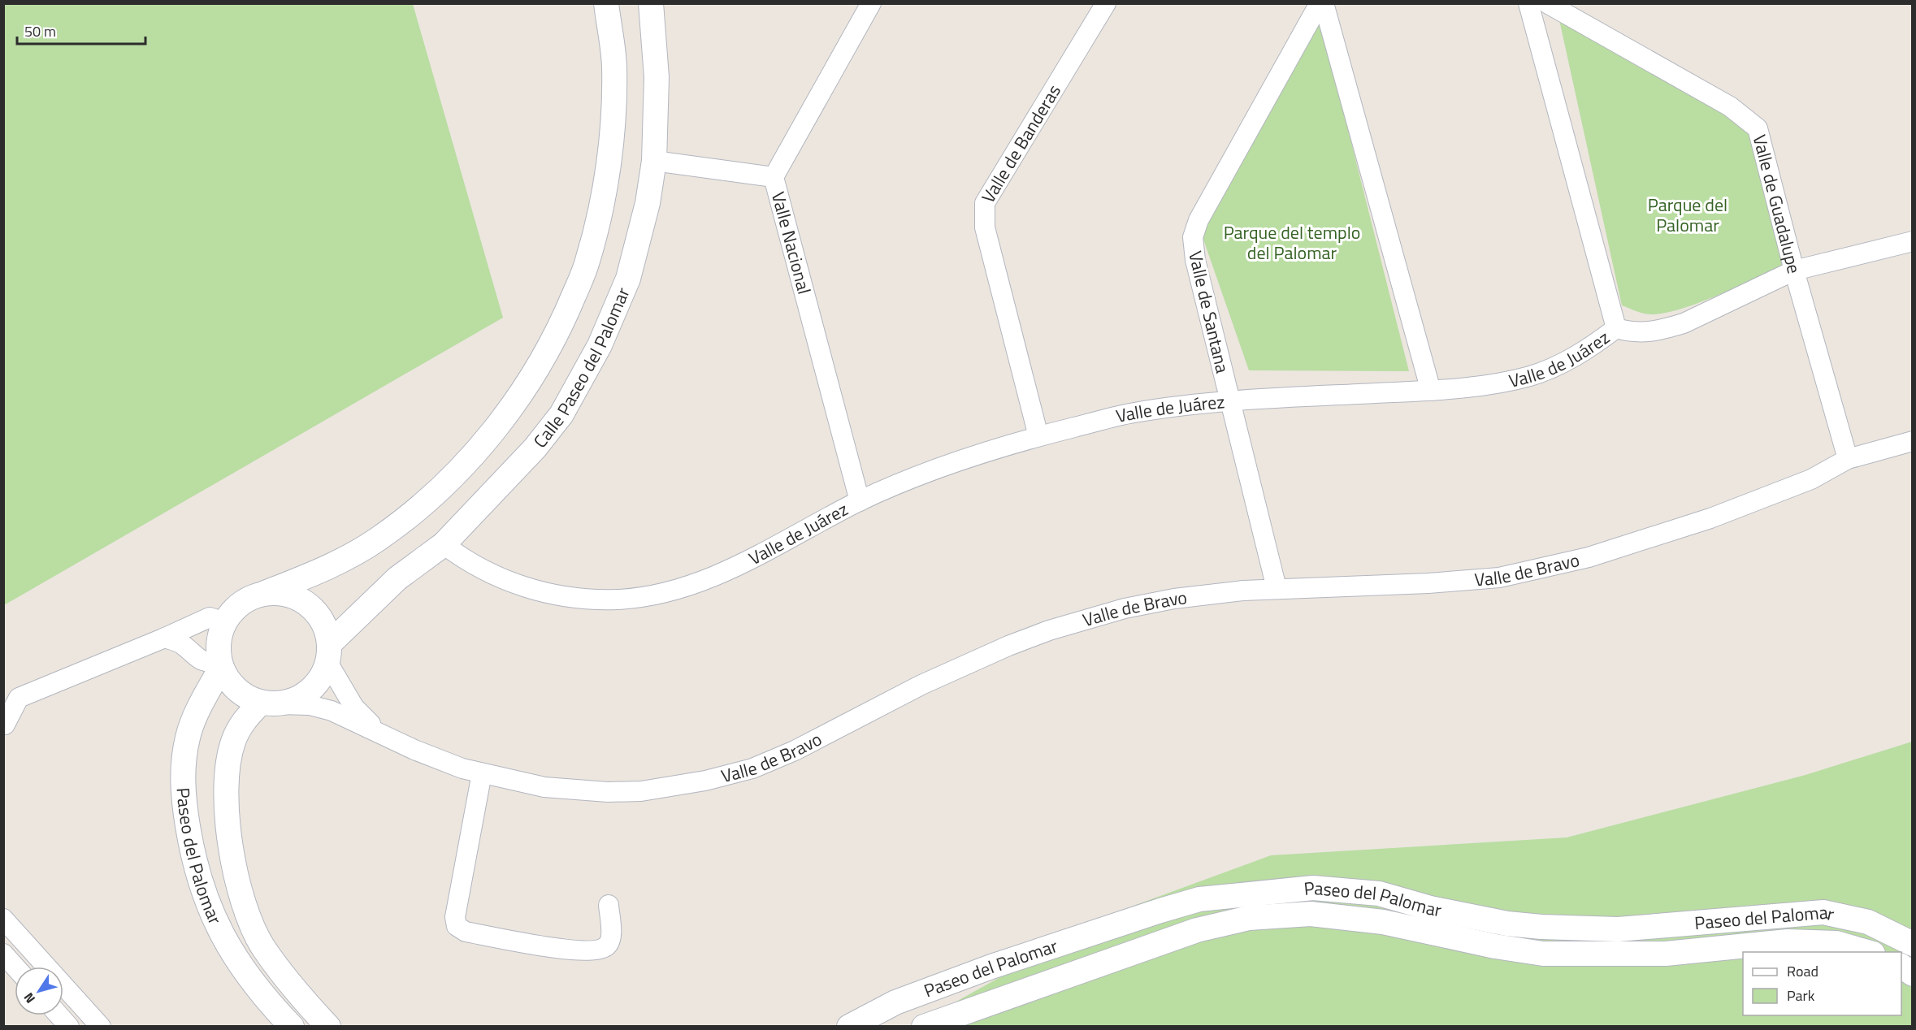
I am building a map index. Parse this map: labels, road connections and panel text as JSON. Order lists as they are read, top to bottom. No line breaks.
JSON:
{"streets":{"street":["Valle de Banderas","Valle de Guadalupe","Valle Nacional","Valle de Santana","Valle de Juárez","Calle Paseo del Palomar","Valle de Bravo","Paseo del Palomar"]},"crossings":[["Valle de Banderas","Valle de Juárez"],["Valle de Guadalupe","Valle de Juárez"],["Valle de Guadalupe","Valle de Bravo"],["Valle Nacional","Valle de Juárez"],["Valle de Santana","Valle de Juárez"],["Valle de Santana","Valle de Bravo"],["Valle de Juárez","Calle Paseo del Palomar"],["Calle Paseo del Palomar","Valle de Bravo"],["Calle Paseo del Palomar","Paseo del Palomar"],["Valle de Bravo","Paseo del Palomar"]],"parks":["Parque del Palomar","Parque del templo del Palomar"],"legend":["Road","Park"],"scale_bar":"50 m","north":"bottom left"}
